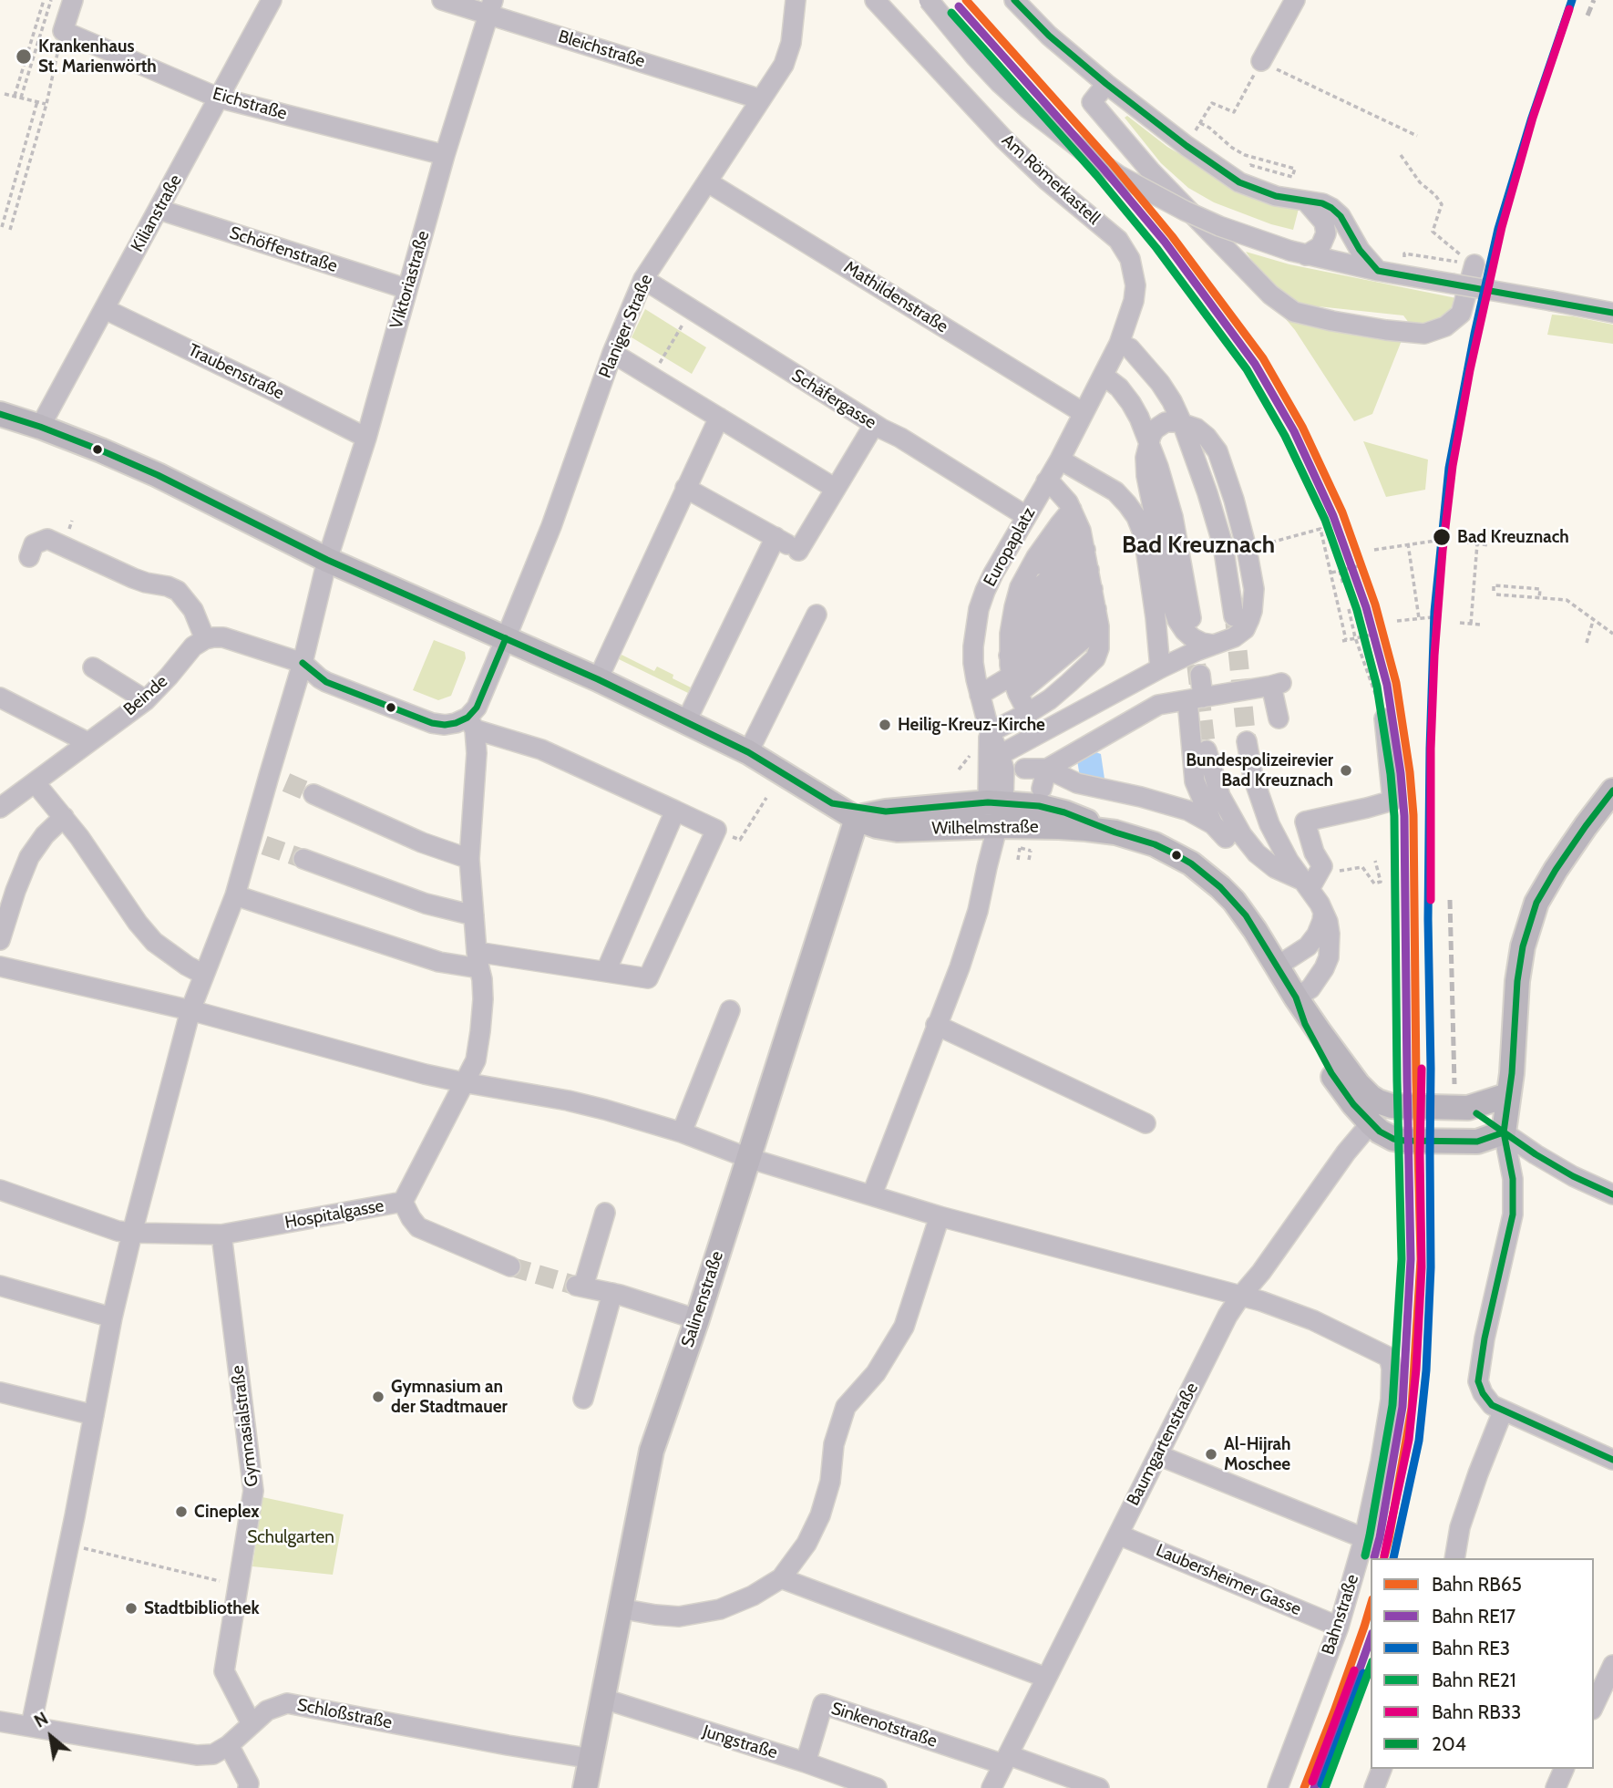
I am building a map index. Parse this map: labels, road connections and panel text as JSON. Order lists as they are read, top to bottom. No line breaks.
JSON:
{"streets":{"main road":["Wilhelmstraße","Salinenstraße"],"street":["Bleichstraße","Eichstraße","Am Römerkastell","Kilianstraße","Schöffenstraße","Viktoriastraße","Mathildenstraße","Planiger Straße","Traubenstraße","Schäfergasse","Europaplatz","Beinde","Hospitalgasse","Gymnasialstraße","Baumgartenstraße","Laubersheimer Gasse","Bahnstraße","Schloßstraße","Sinkenotstraße","Jungstraße"]},"crossings":[["Bleichstraße","Viktoriastraße"],["Bleichstraße","Planiger Straße"],["Eichstraße","Kilianstraße"],["Eichstraße","Viktoriastraße"],["Am Römerkastell","Europaplatz"],["Kilianstraße","Schöffenstraße"],["Kilianstraße","Traubenstraße"],["Kilianstraße","Wilhelmstraße"],["Schöffenstraße","Viktoriastraße"],["Viktoriastraße","Traubenstraße"],["Viktoriastraße","Wilhelmstraße"],["Viktoriastraße","Hospitalgasse"],["Viktoriastraße","Schloßstraße"],["Mathildenstraße","Planiger Straße"],["Mathildenstraße","Europaplatz"],["Planiger Straße","Schäfergasse"],["Planiger Straße","Wilhelmstraße"],["Planiger Straße","Hospitalgasse"],["Schäfergasse","Europaplatz"],["Europaplatz","Wilhelmstraße"],["Wilhelmstraße","Salinenstraße"],["Wilhelmstraße","Baumgartenstraße"],["Hospitalgasse","Gymnasialstraße"],["Salinenstraße","Schloßstraße"],["Salinenstraße","Jungstraße"],["Gymnasialstraße","Schloßstraße"],["Baumgartenstraße","Laubersheimer Gasse"],["Baumgartenstraße","Bahnstraße"],["Baumgartenstraße","Sinkenotstraße"],["Laubersheimer Gasse","Bahnstraße"],["Sinkenotstraße","Jungstraße"]],"districts":["Bad Kreuznach"],"parks":["Schulgarten"],"places":["Krankenhaus St. Marienwörth","Bad Kreuznach","Heilig-Kreuz-Kirche","Bundespolizeirevier Bad Kreuznach","Gymnasium an der Stadtmauer","Al-Hijrah Moschee","Cineplex","Stadtbibliothek"],"lines":["rail line RB65","rail line RE3","transit line 204","rail line RE17","rail line RB33","rail line RE21"],"legend":["Bahn RB65","Bahn RE17","Bahn RE3","Bahn RE21","Bahn RB33","204"],"north":"top left"}
